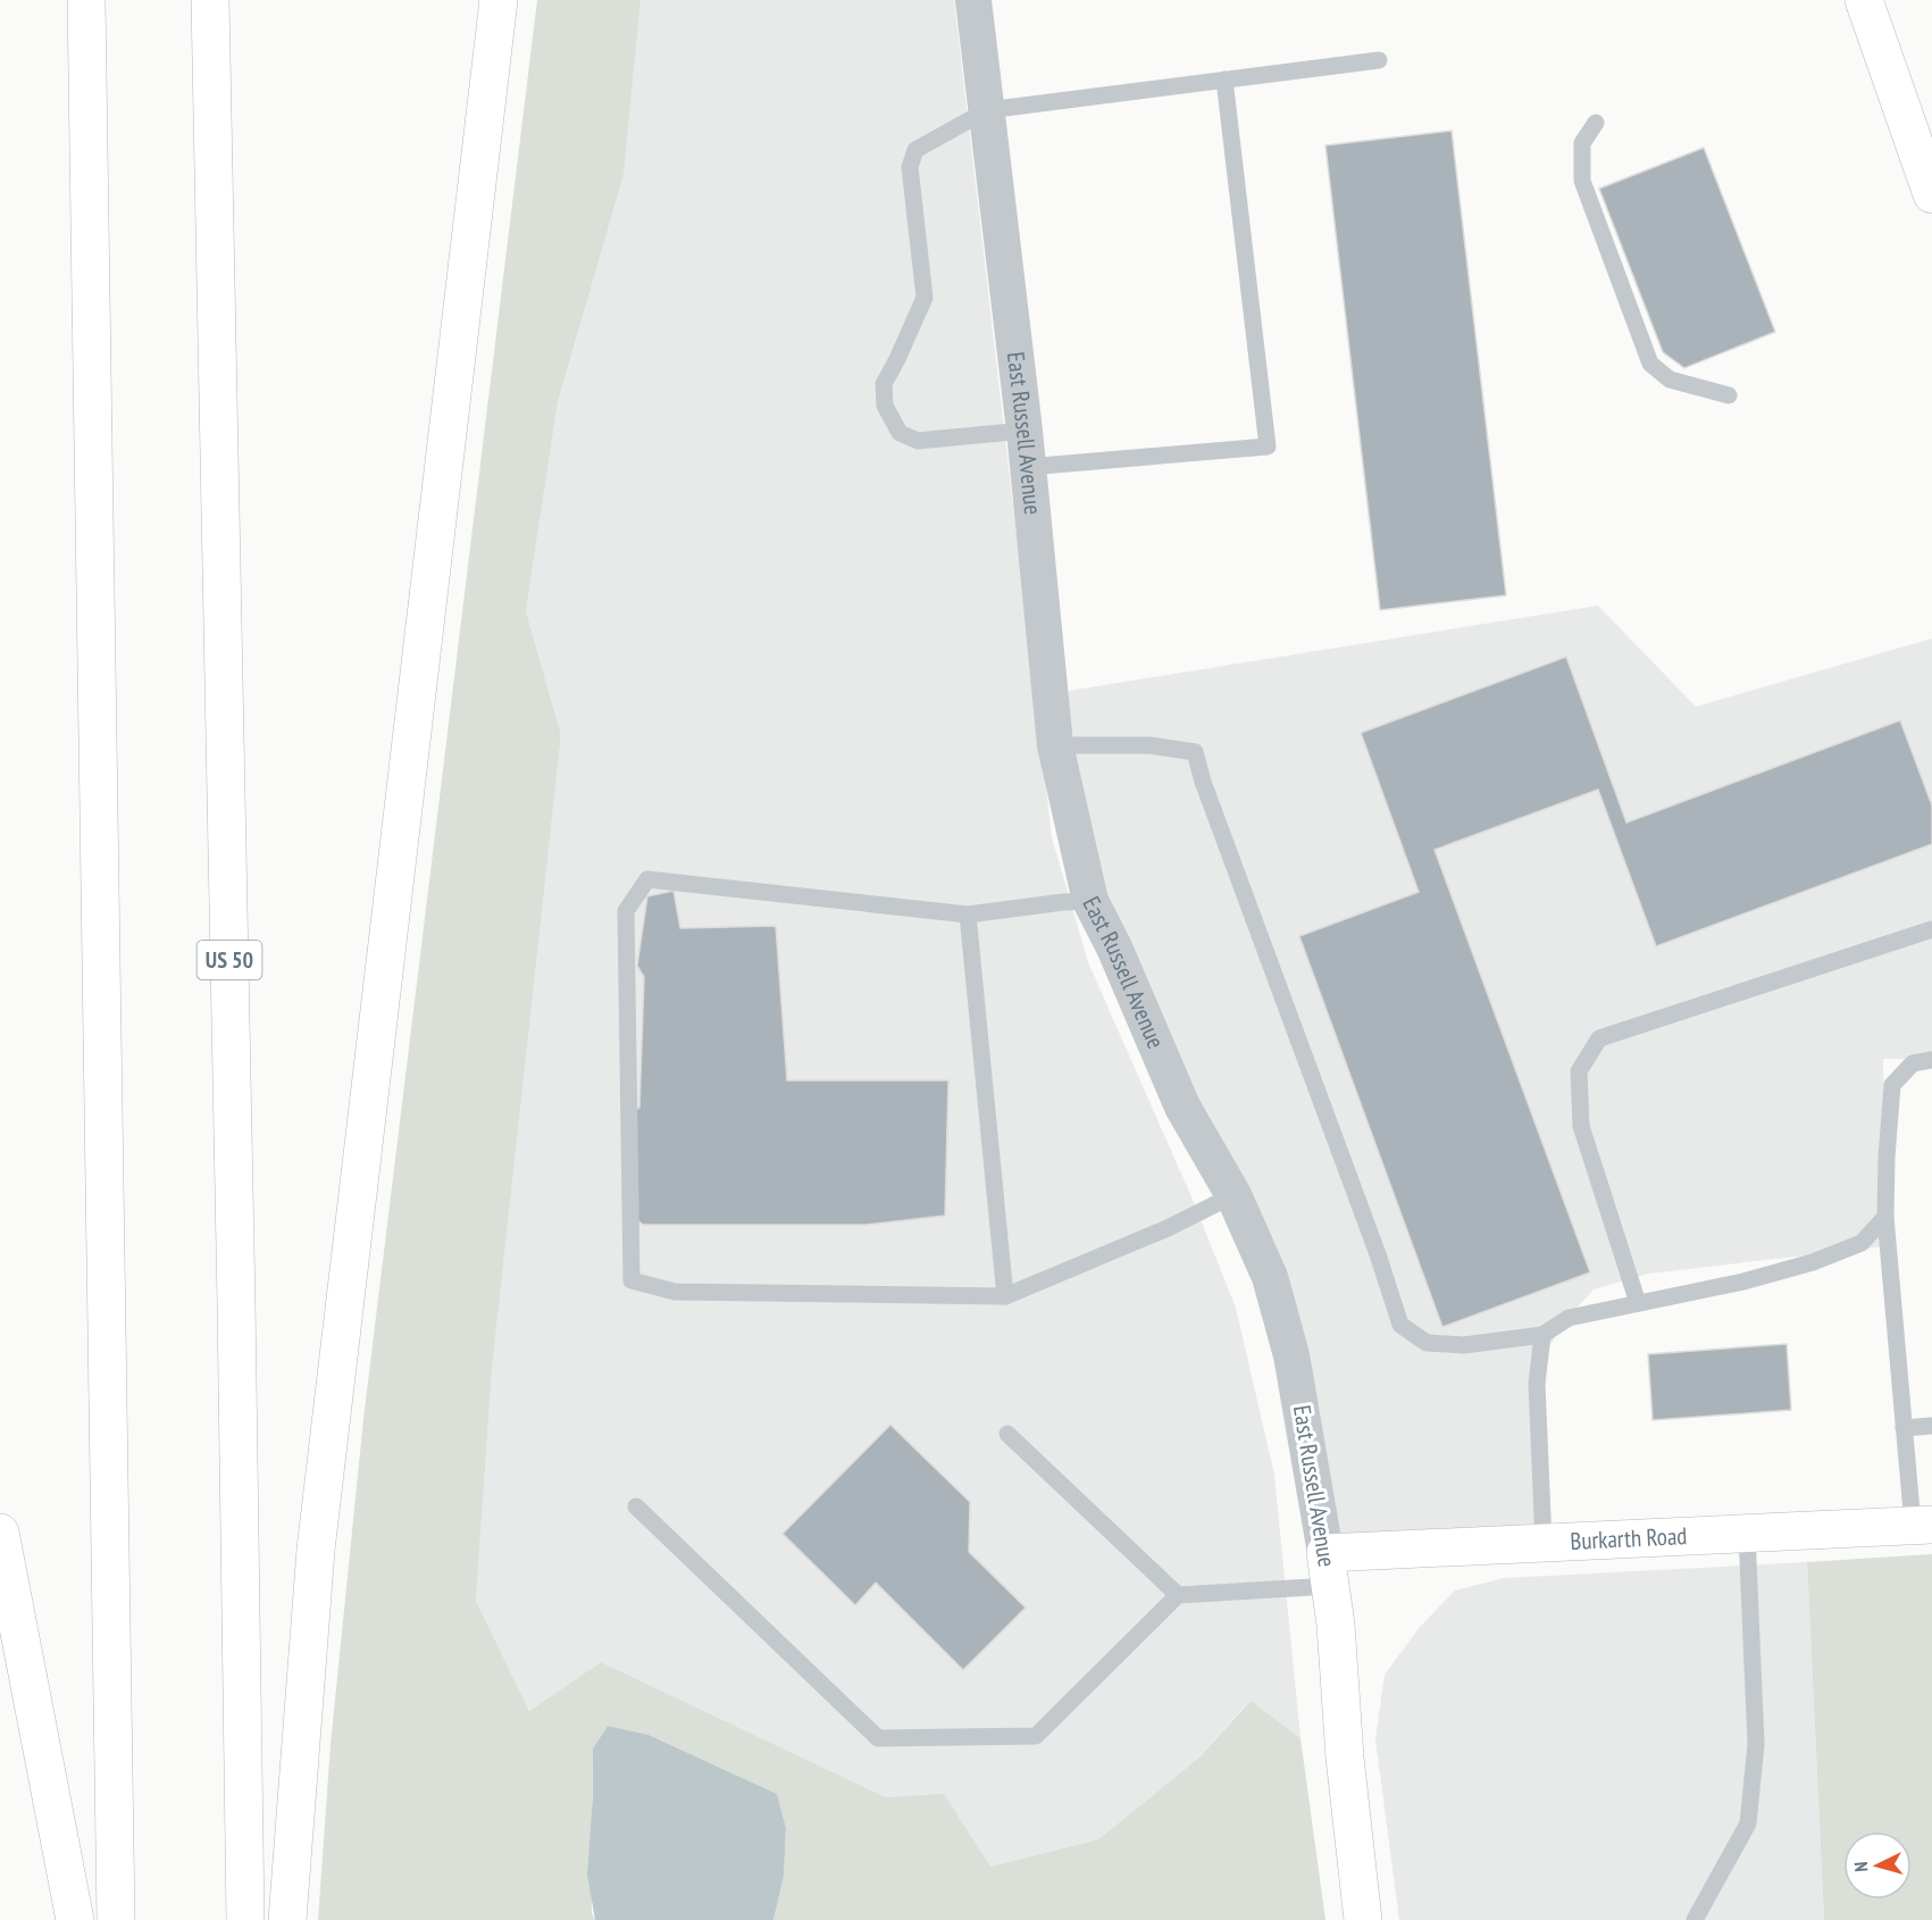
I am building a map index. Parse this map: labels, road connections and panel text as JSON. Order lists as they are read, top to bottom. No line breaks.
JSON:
{"streets":{"main road":["East Russell Avenue","US 50","Burkarth Road"]},"crossings":[["East Russell Avenue","Burkarth Road"]],"north":"left"}
